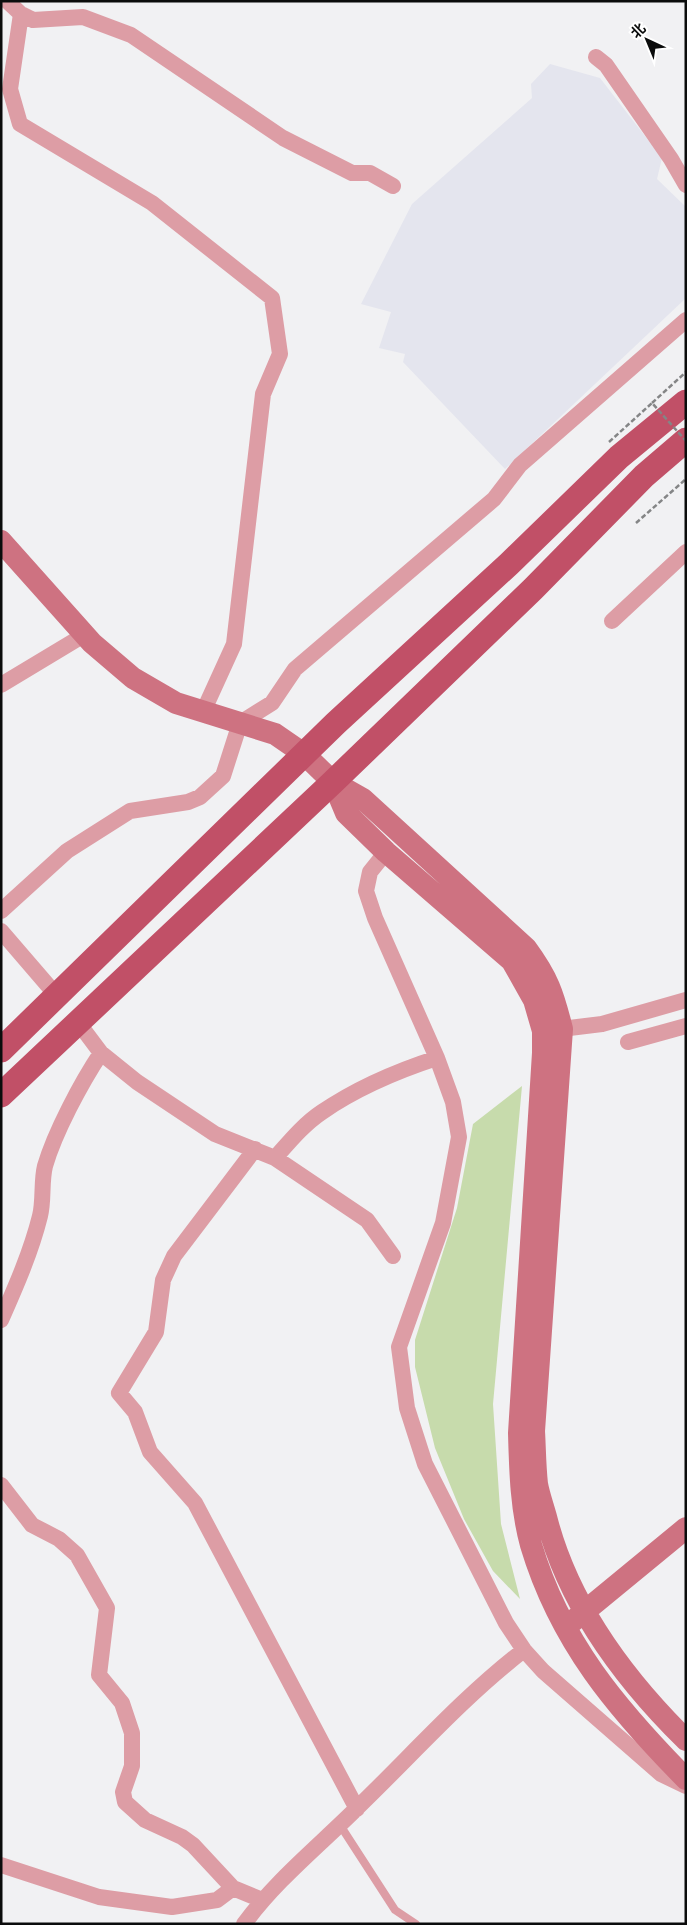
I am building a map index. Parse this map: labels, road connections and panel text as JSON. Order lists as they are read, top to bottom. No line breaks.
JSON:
{"north":"top left"}
